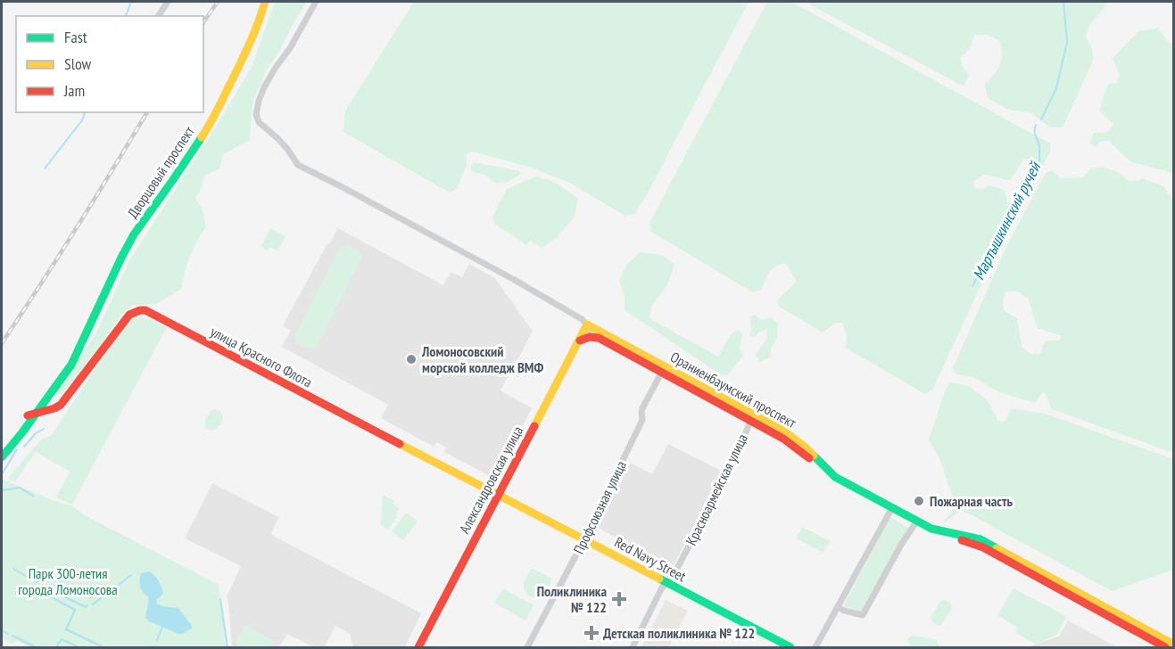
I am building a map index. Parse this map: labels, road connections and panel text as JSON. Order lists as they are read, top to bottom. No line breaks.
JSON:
{"streets":{"main road":["Дворцовый проспект","улица Красного Флота","Ораниенбаумский проспект","Александровская улица","Red Navy Street"],"street":["Красноармейская улица","Профсоюзная улица"]},"crossings":[["Дворцовый проспект","улица Красного Флота"],["улица Красного Флота","Александровская улица"],["улица Красного Флота","Red Navy Street"],["Ораниенбаумский проспект","Александровская улица"],["Ораниенбаумский проспект","Красноармейская улица"],["Ораниенбаумский проспект","Профсоюзная улица"],["Александровская улица","Red Navy Street"],["Красноармейская улица","Red Navy Street"],["Профсоюзная улица","Red Navy Street"]],"water":["Мартышкинский ручей"],"parks":["Парк 300-летия города Ломоносова"],"places":{"other":["Ломоносовский морской колледж ВМФ","Пожарная часть"],"health":["Поликлиника № 122","Детская поликлиника № 122"]},"legend":["Fast","Slow","Jam"]}
